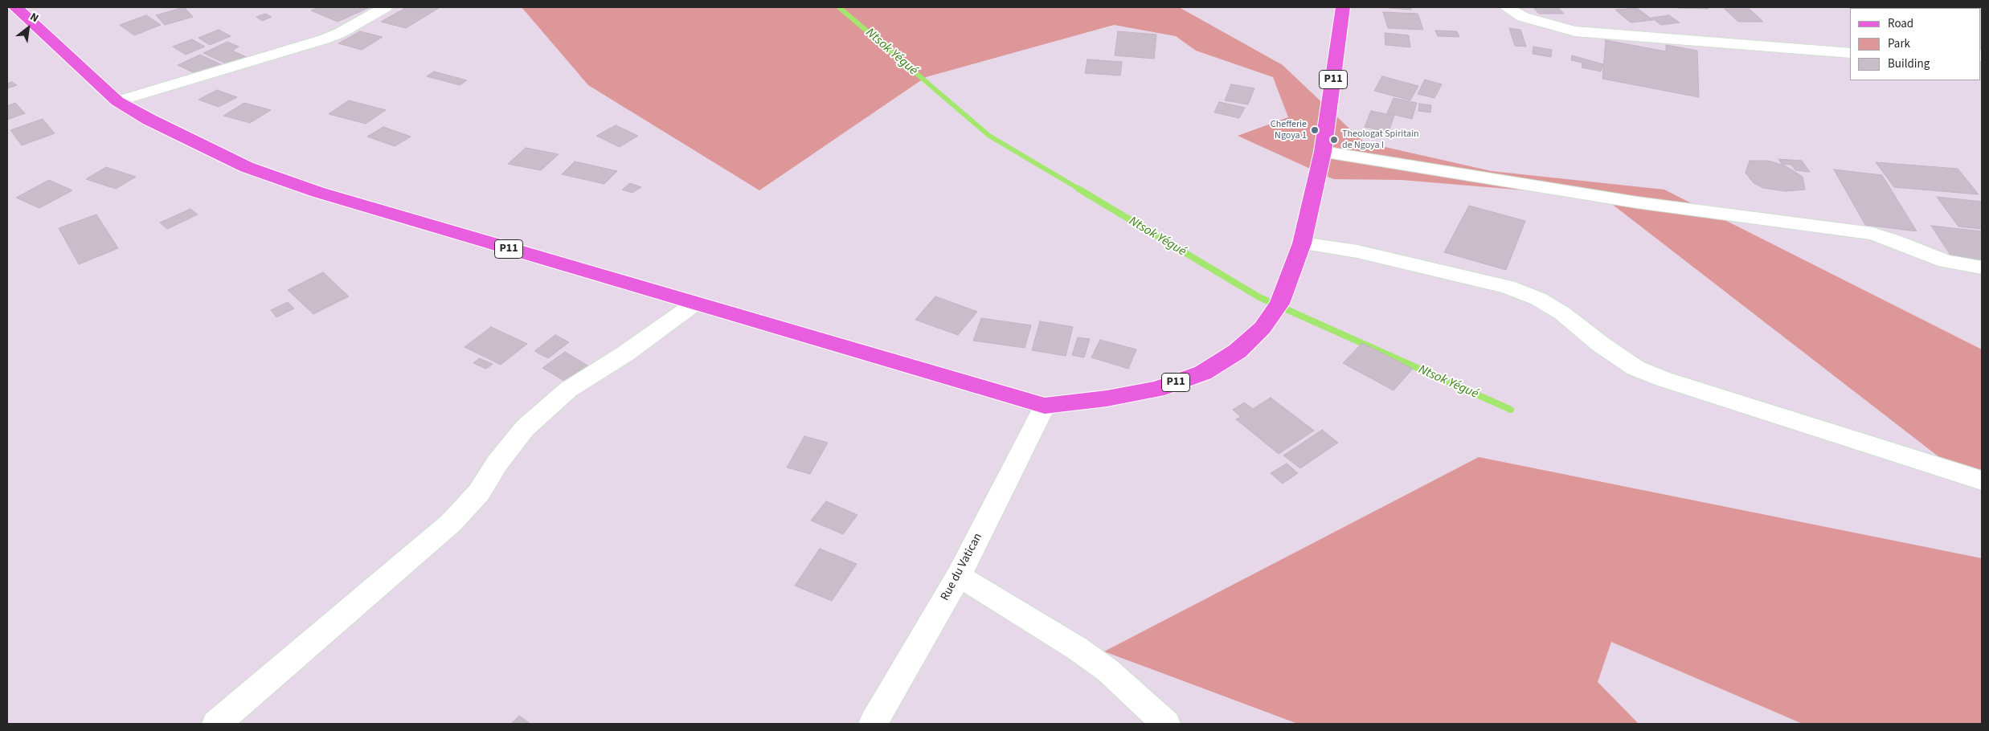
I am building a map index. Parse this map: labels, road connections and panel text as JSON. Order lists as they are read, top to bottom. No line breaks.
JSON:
{"streets":{"main road":["P11"],"street":["Rue du Vatican"]},"crossings":[["P11","Rue du Vatican"]],"water":["Ntsok Yégué"],"places":["Chefferie Ngoya 1","Theologat Spiritain de Ngoya I"],"legend":["Road","Park","Building"],"north":"top right"}
